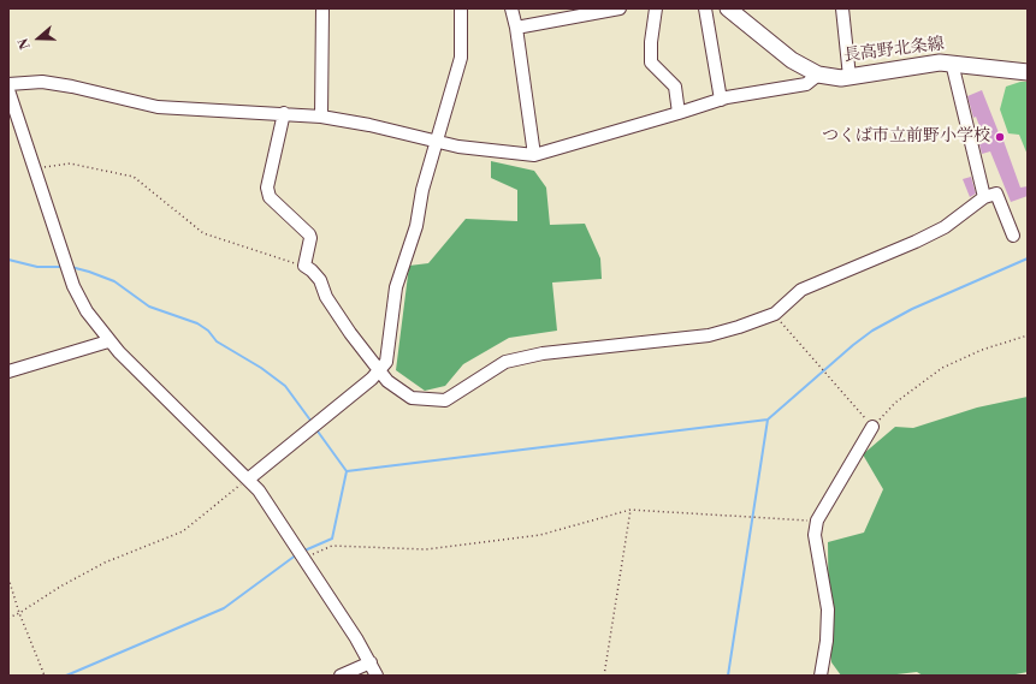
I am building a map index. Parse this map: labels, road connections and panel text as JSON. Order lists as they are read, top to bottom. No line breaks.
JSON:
{"streets":{"main road":["長高野北条線"]},"places":["つくば市立前野小学校"],"north":"left"}
